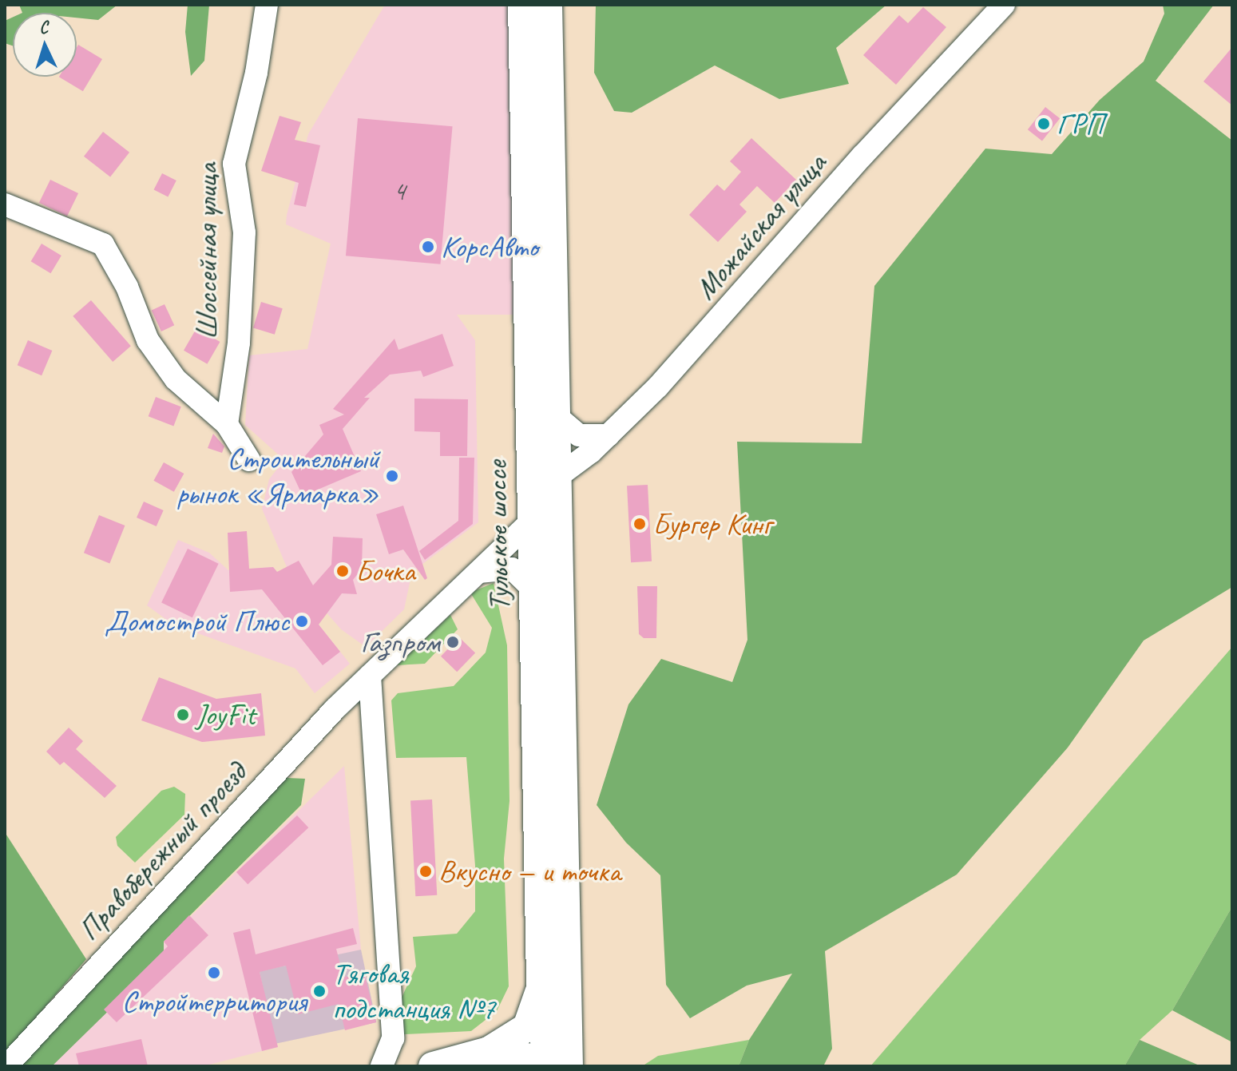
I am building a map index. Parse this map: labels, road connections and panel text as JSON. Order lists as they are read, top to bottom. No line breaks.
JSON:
{"streets":{"main road":["Тульское шоссе"],"street":["Можайская улица","Шоссейная улица","Правобережный проезд"]},"crossings":[["Можайская улица","Тульское шоссе"],["Тульское шоссе","Правобережный проезд"]],"places":["ГРП","КорсАвто","Строительный рынок «Ярмарка»","Бургер Кинг","Бочка","Домострой Плюс","Газпром","JoyFit","Вкусно — и точка","Стройтерритория","Тяговая подстанция №7"],"house_numbers":["4"],"north":"top"}
